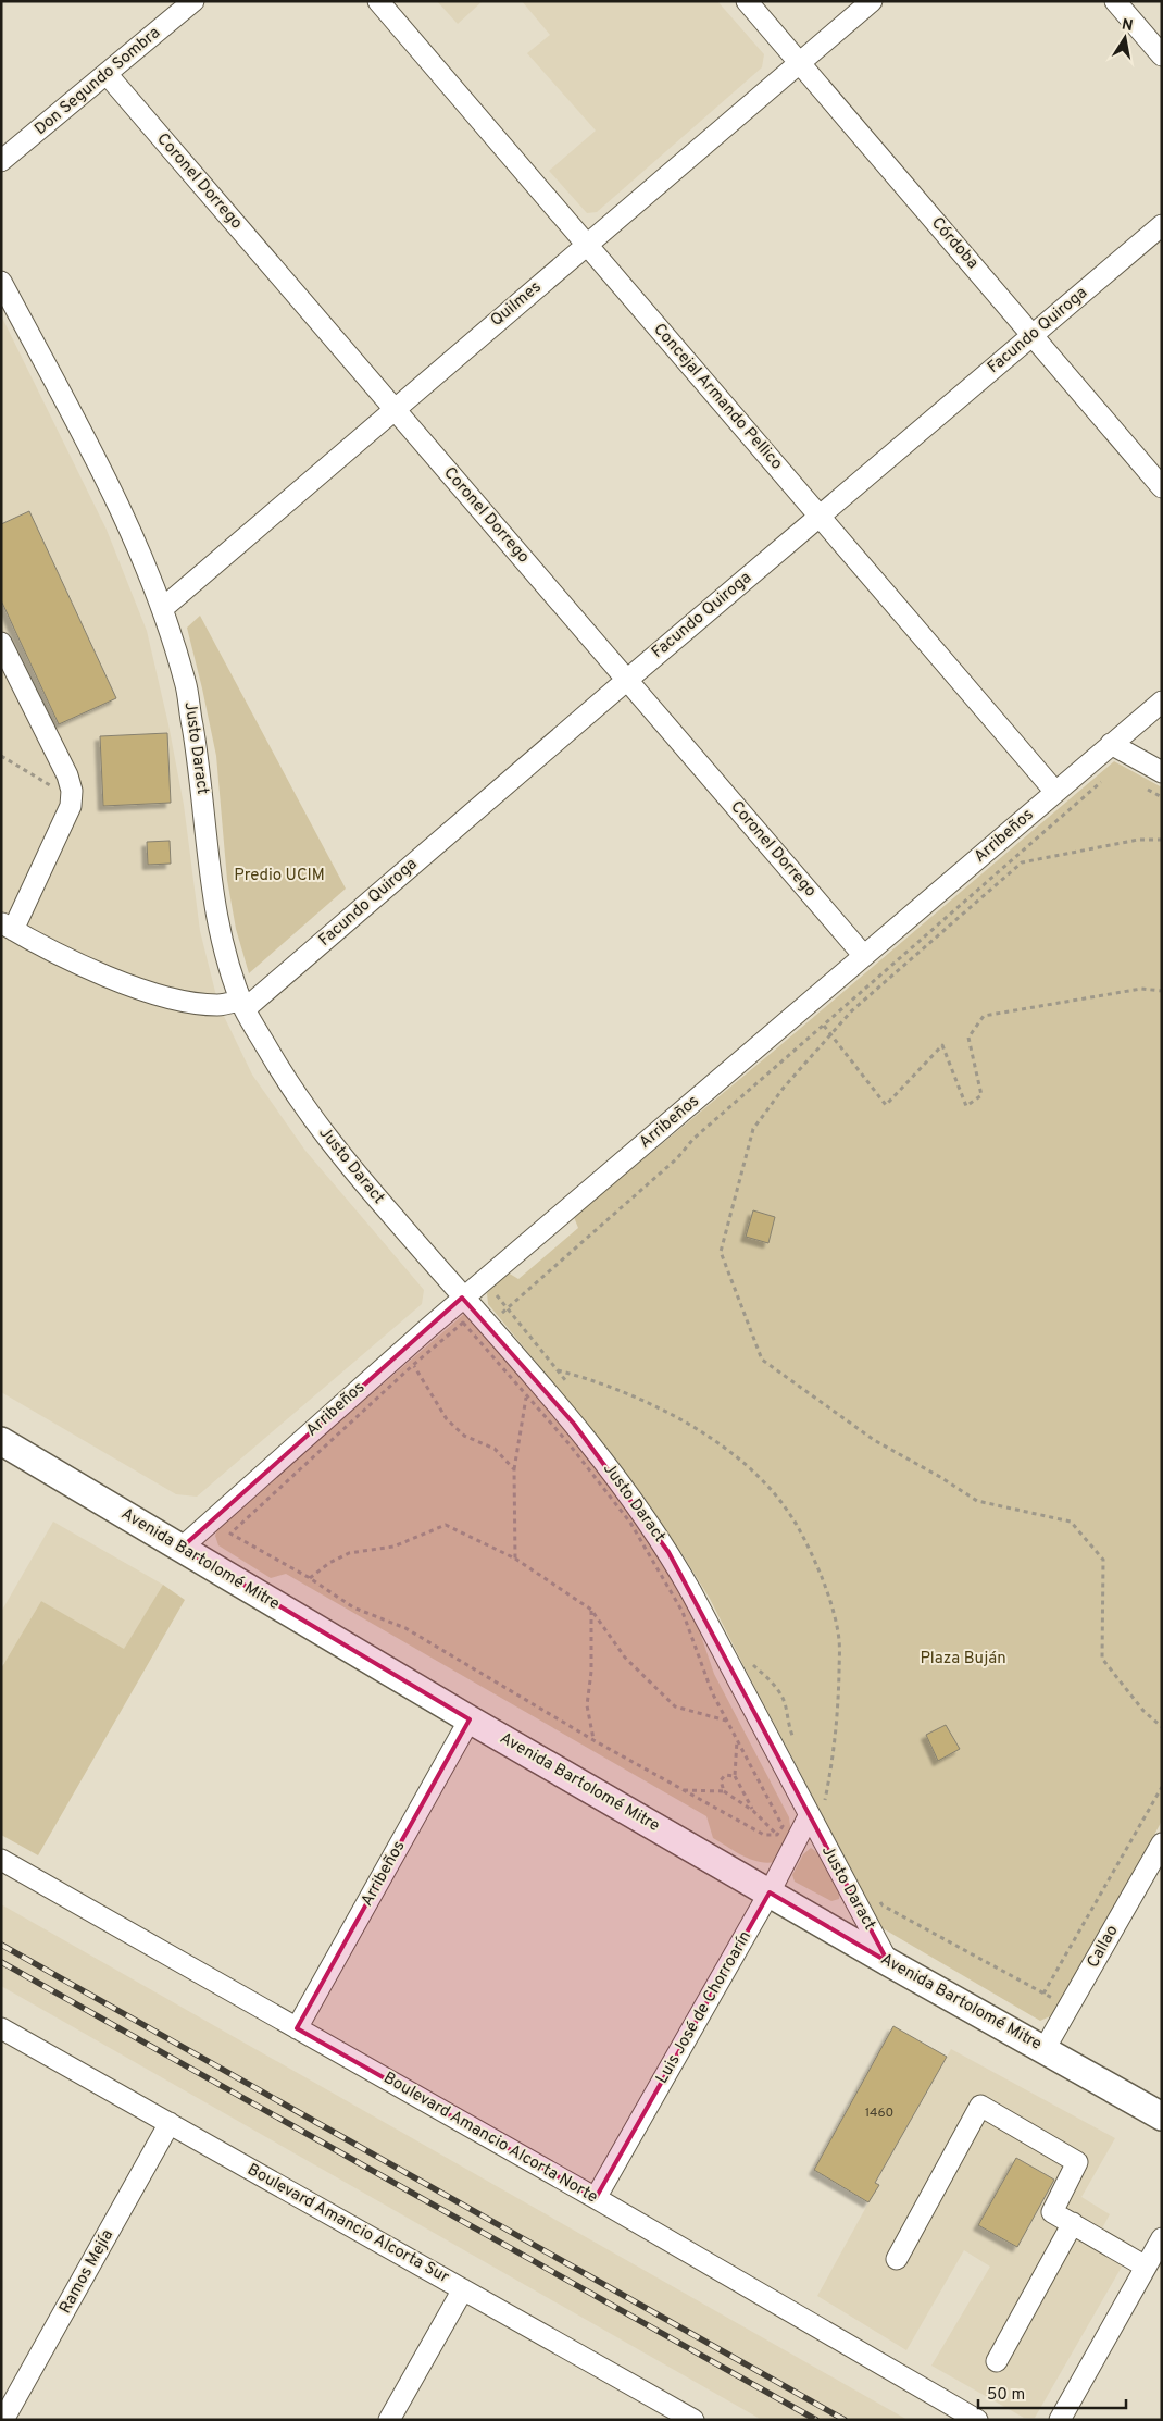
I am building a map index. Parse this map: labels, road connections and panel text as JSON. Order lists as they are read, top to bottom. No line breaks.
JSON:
{"streets":{"main road":["Avenida Bartolomé Mitre"],"street":["Don Segundo Sombra","Coronel Dorrego","Córdoba","Quilmes","Facundo Quiroga","Concejal Armando Pellico","Justo Daract","Arribeños","Callao","Luis José de Chorroarín","Boulevard Amancio Alcorta Norte","Boulevard Amancio Alcorta Sur","Ramos Mejía"]},"crossings":[["Don Segundo Sombra","Coronel Dorrego"],["Coronel Dorrego","Quilmes"],["Coronel Dorrego","Facundo Quiroga"],["Coronel Dorrego","Arribeños"],["Córdoba","Quilmes"],["Córdoba","Facundo Quiroga"],["Quilmes","Concejal Armando Pellico"],["Quilmes","Justo Daract"],["Facundo Quiroga","Concejal Armando Pellico"],["Facundo Quiroga","Justo Daract"],["Concejal Armando Pellico","Arribeños"],["Justo Daract","Arribeños"],["Justo Daract","Avenida Bartolomé Mitre"],["Justo Daract","Luis José de Chorroarín"],["Arribeños","Avenida Bartolomé Mitre"],["Arribeños","Boulevard Amancio Alcorta Norte"],["Avenida Bartolomé Mitre","Callao"],["Avenida Bartolomé Mitre","Luis José de Chorroarín"],["Luis José de Chorroarín","Boulevard Amancio Alcorta Norte"],["Boulevard Amancio Alcorta Sur","Ramos Mejía"]],"parks":["Predio UCIM","Plaza Buján"],"house_numbers":["1460"],"scale_bar":"50 m","north":"top"}
